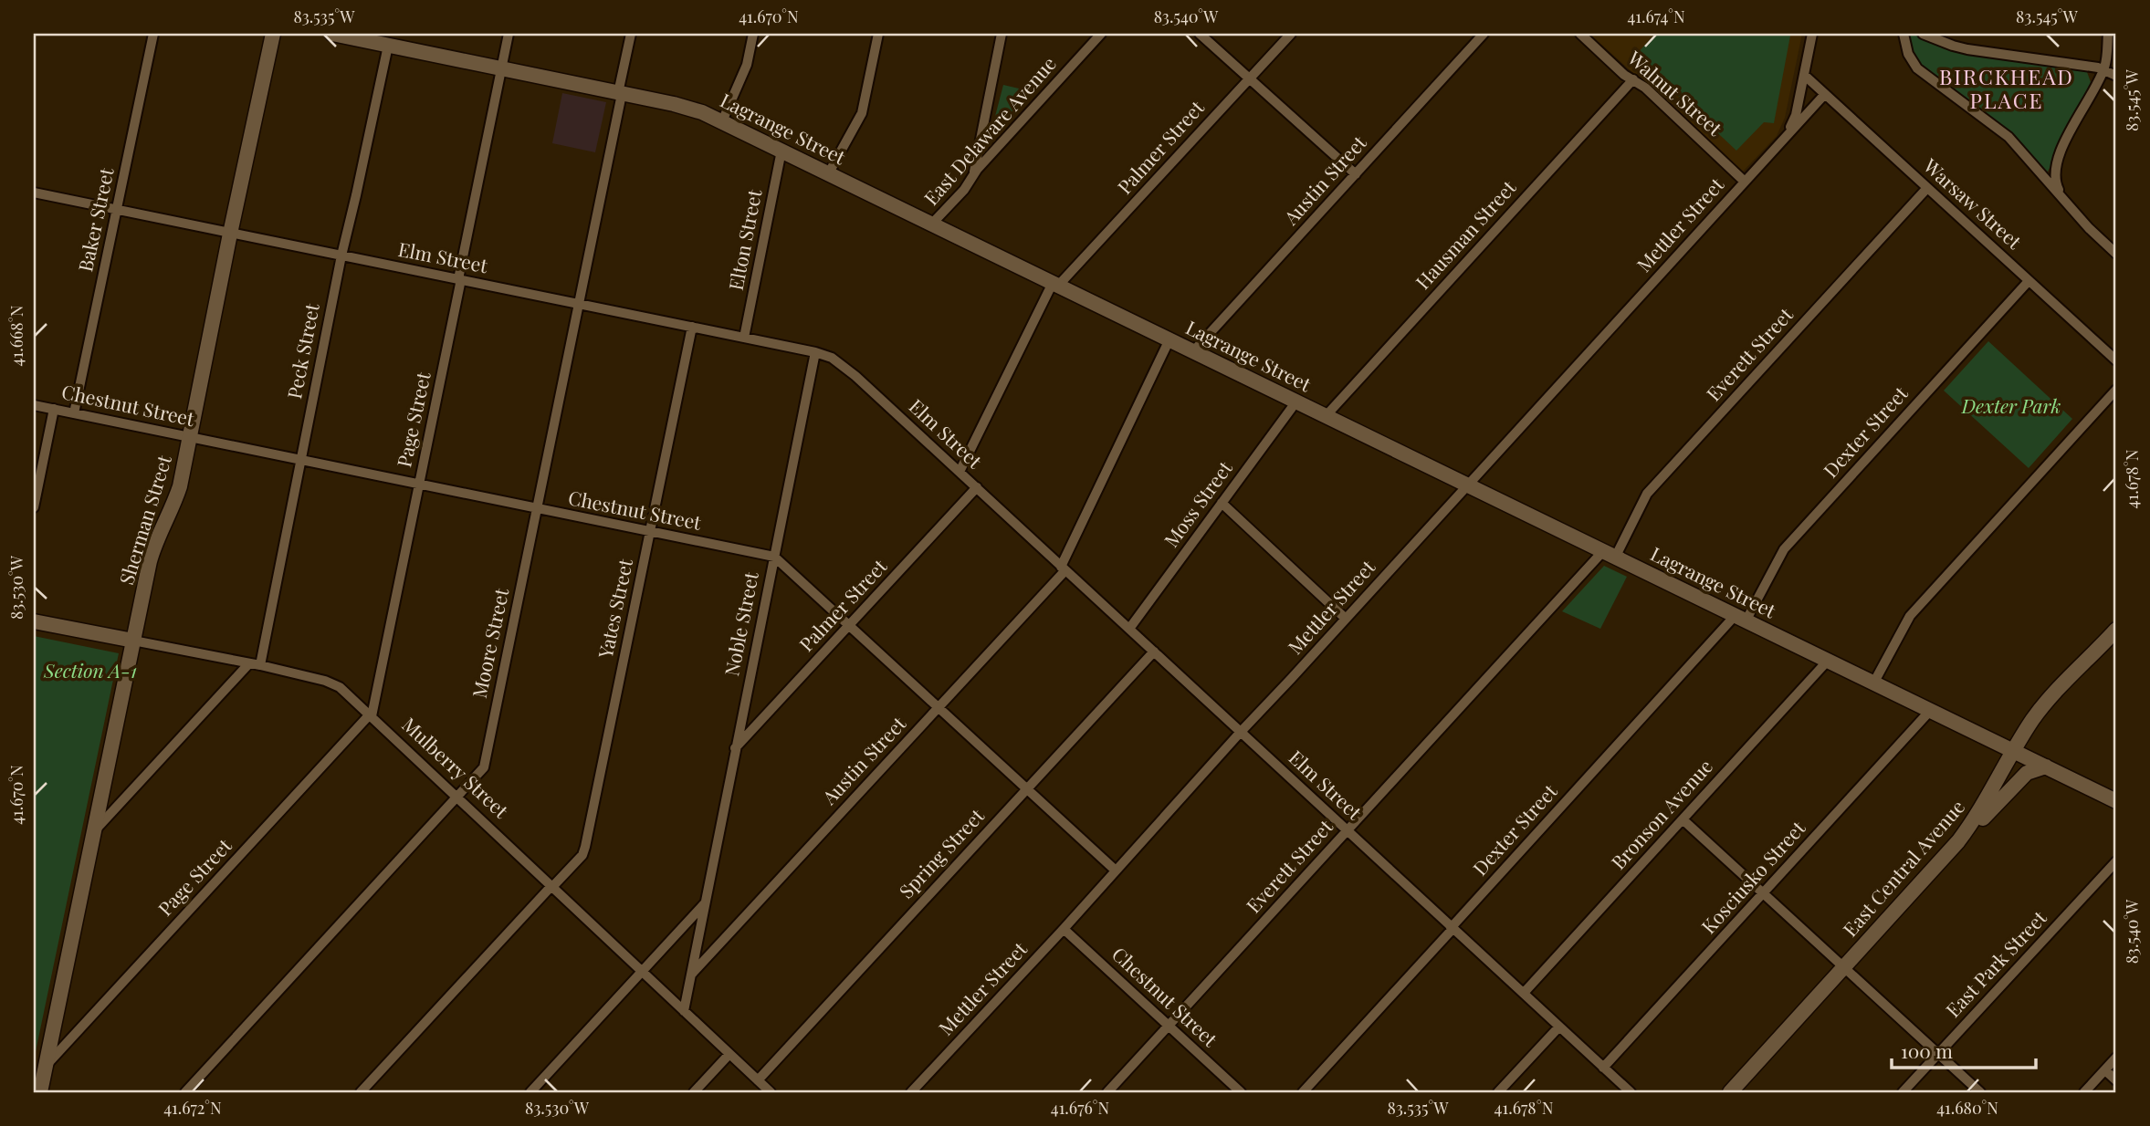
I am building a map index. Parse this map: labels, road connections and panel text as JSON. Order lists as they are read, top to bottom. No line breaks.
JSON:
{"streets":{"street":["Walnut Street","Lagrange Street","East Delaware Avenue","Palmer Street","Austin Street","Warsaw Street","Baker Street","Mettler Street","Hausman Street","Elton Street","Elm Street","Peck Street","Everett Street","Chestnut Street","Page Street","Dexter Street","Moss Street","Sherman Street","Yates Street","Noble Street","Moore Street","Mulberry Street","Bronson Avenue","Spring Street","East Central Avenue","Kosciusko Street","East Park Street"]},"crossings":[["Walnut Street","Mettler Street"],["Walnut Street","Hausman Street"],["Lagrange Street","East Delaware Avenue"],["Lagrange Street","Palmer Street"],["Lagrange Street","Austin Street"],["Lagrange Street","Mettler Street"],["Lagrange Street","Hausman Street"],["Lagrange Street","Elton Street"],["Lagrange Street","Peck Street"],["Lagrange Street","Everett Street"],["Lagrange Street","Page Street"],["Lagrange Street","Dexter Street"],["Lagrange Street","Moss Street"],["Lagrange Street","Moore Street"],["Lagrange Street","Bronson Avenue"],["Lagrange Street","East Central Avenue"],["Lagrange Street","Kosciusko Street"],["Palmer Street","Elm Street"],["Palmer Street","Noble Street"],["Austin Street","Elm Street"],["Austin Street","Noble Street"],["Warsaw Street","Mettler Street"],["Warsaw Street","Everett Street"],["Warsaw Street","Dexter Street"],["Baker Street","Elm Street"],["Baker Street","Chestnut Street"],["Mettler Street","Elm Street"],["Mettler Street","Chestnut Street"],["Elton Street","Elm Street"],["Elm Street","Peck Street"],["Elm Street","Everett Street"],["Elm Street","Page Street"],["Elm Street","Dexter Street"],["Elm Street","Moss Street"],["Elm Street","Sherman Street"],["Elm Street","Yates Street"],["Elm Street","Noble Street"],["Elm Street","Moore Street"],["Elm Street","Bronson Avenue"],["Elm Street","Spring Street"],["Elm Street","Kosciusko Street"],["Peck Street","Chestnut Street"],["Peck Street","Mulberry Street"],["Everett Street","Chestnut Street"],["Chestnut Street","Page Street"],["Chestnut Street","Sherman Street"],["Chestnut Street","Yates Street"],["Chestnut Street","Noble Street"],["Chestnut Street","Moore Street"],["Page Street","Sherman Street"],["Page Street","Mulberry Street"],["Sherman Street","Mulberry Street"],["Yates Street","Mulberry Street"],["Noble Street","Mulberry Street"],["Moore Street","Mulberry Street"],["Mulberry Street","Spring Street"]],"districts":["BIRCKHEAD PLACE"],"parks":["Dexter Park","Section A-1"],"scale_bar":"100 m","coordinates":["83.535°W","41.670°N","83.540°W","41.674°N","83.545°W","41.668°N","41.678°N","83.530°W","41.672°N","41.676°N","41.680°N"]}
